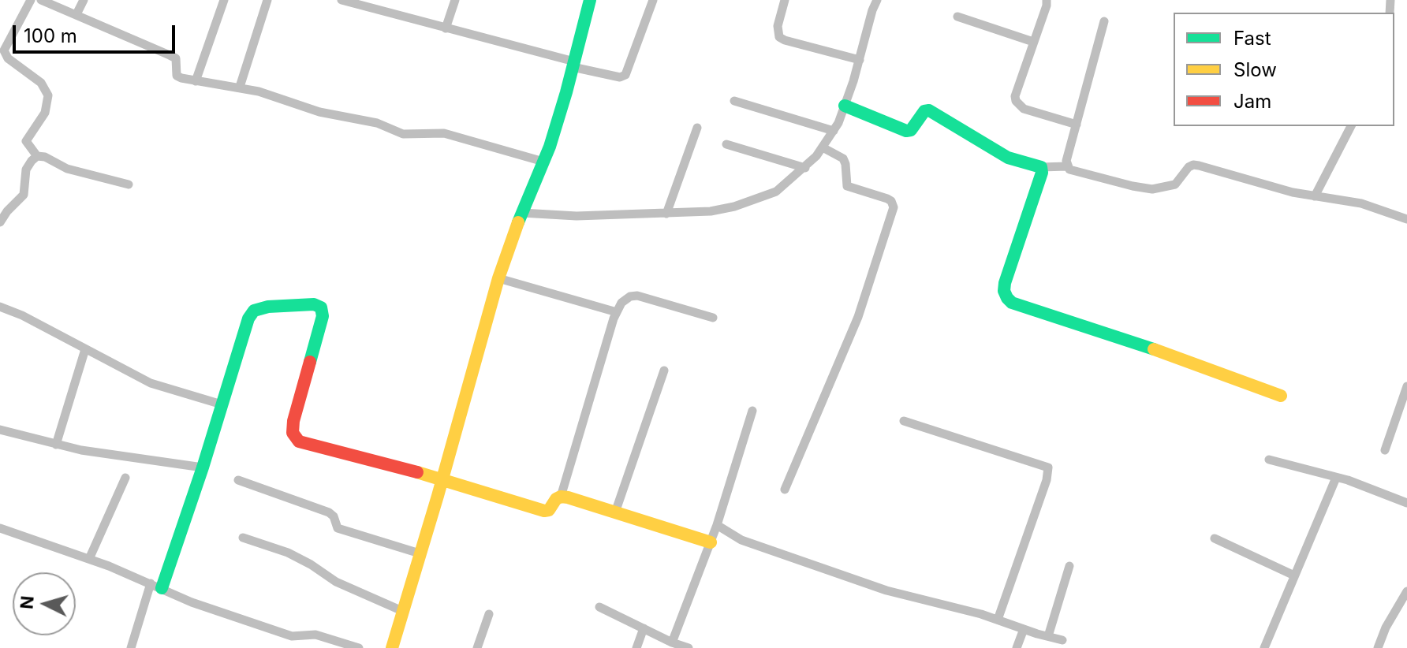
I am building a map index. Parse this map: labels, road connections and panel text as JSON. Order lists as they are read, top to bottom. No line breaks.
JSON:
{"legend":["Fast","Slow","Jam"],"scale_bar":"100 m","north":"left"}
